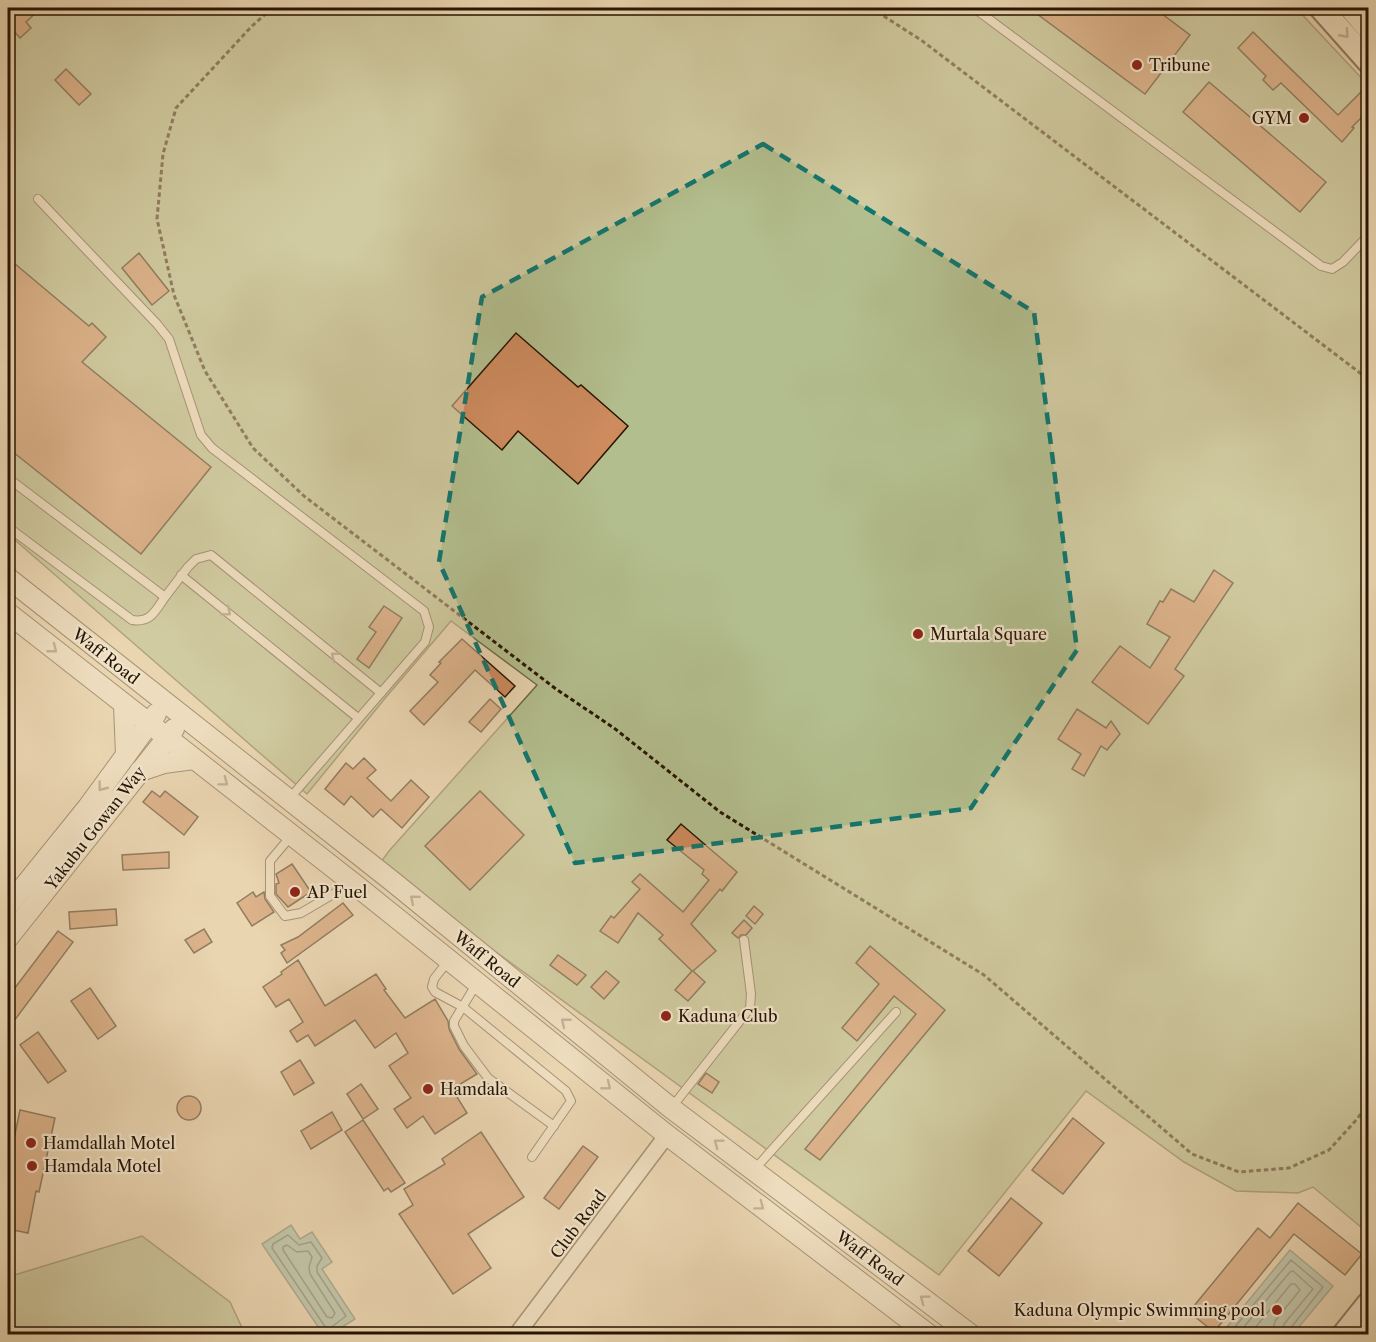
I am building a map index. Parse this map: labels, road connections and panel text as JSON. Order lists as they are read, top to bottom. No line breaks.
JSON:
{"streets":{"street":["Waff Road","Yakubu Gowan Way","Club Road"]},"crossings":[["Waff Road","Yakubu Gowan Way"],["Waff Road","Club Road"]],"places":["Tribune","GYM","Murtala Square","AP Fuel","Kaduna Club","Hamdala","Hamdallah Motel","Hamdala Motel","Kaduna Olympic Swimming pool"]}
